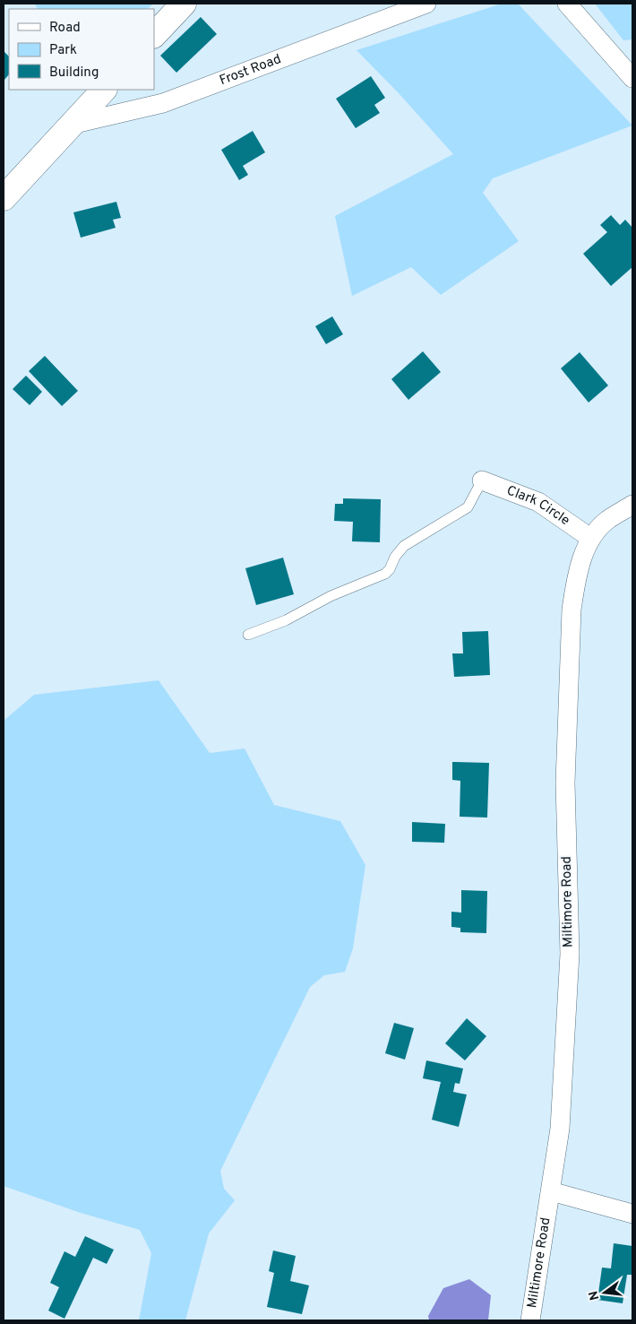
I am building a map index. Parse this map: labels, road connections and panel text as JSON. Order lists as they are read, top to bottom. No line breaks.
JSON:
{"streets":{"street":["Frost Road","Clark Circle","Miltimore Road"]},"crossings":[["Clark Circle","Miltimore Road"]],"legend":["Road","Park","Building"],"north":"left"}
